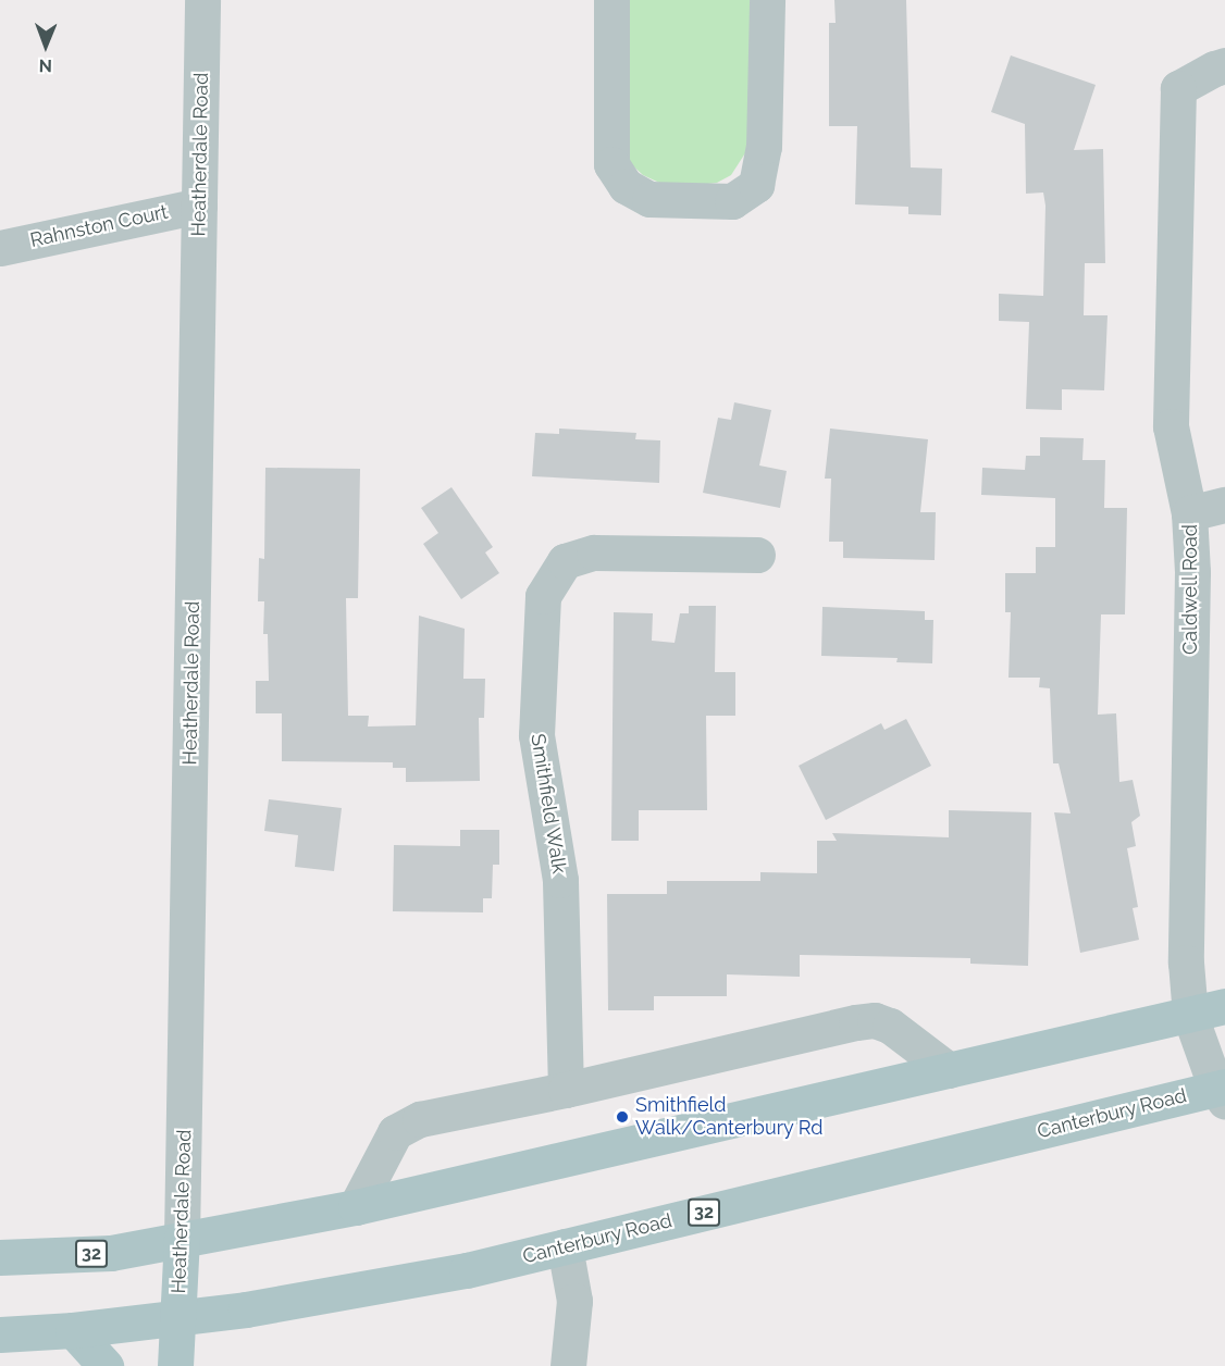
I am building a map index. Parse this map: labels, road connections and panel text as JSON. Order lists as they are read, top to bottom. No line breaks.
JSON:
{"streets":{"main road":["Heatherdale Road","Canterbury Road","32"],"street":["Rahnston Court","Caldwell Road","Smithfield Walk"]},"crossings":[["Heatherdale Road","Rahnston Court"],["Heatherdale Road","Canterbury Road"],["Heatherdale Road","32"],["Caldwell Road","Canterbury Road"],["Caldwell Road","32"]],"places":["Smithfield Walk/Canterbury Rd"],"north":"bottom"}
